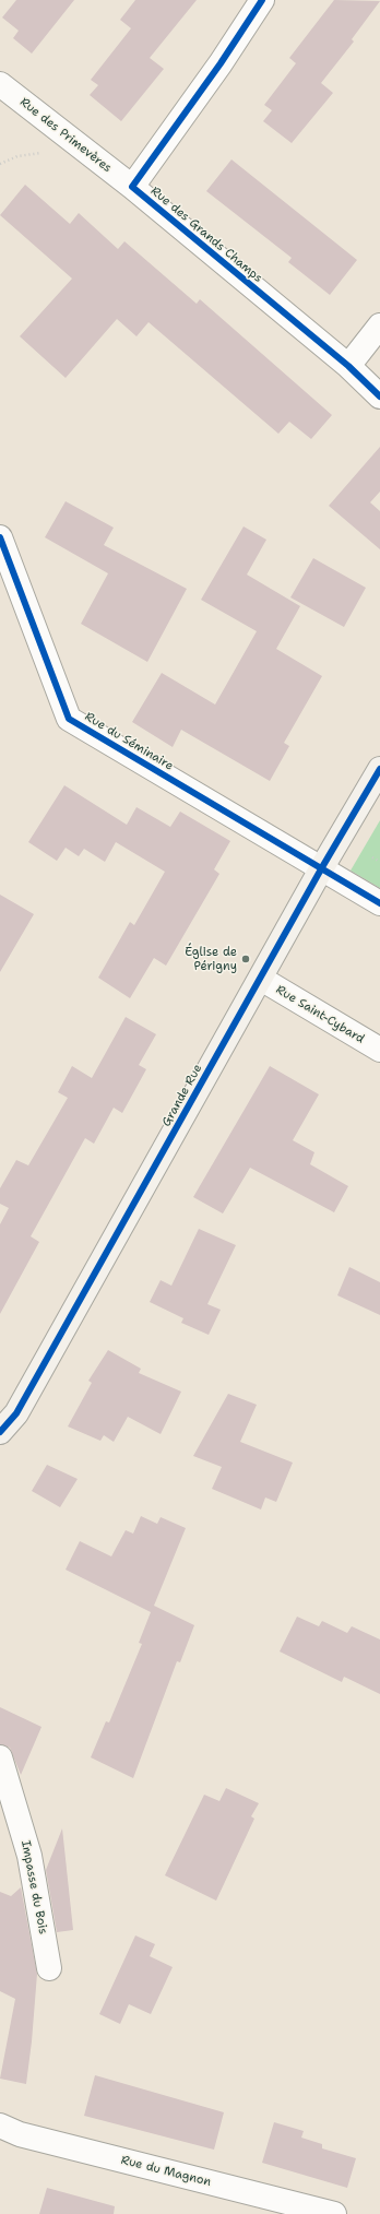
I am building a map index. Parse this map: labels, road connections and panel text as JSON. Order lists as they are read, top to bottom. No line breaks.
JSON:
{"streets":{"street":["Rue des Primevères","Rue des Grands Champs","Rue du Séminaire","Rue Saint-Cybard","Grande Rue","Impasse du Bois","Rue du Magnon"]},"crossings":[["Rue des Primevères","Rue des Grands Champs"],["Rue du Séminaire","Grande Rue"],["Rue Saint-Cybard","Grande Rue"]],"places":["Église de Périgny"]}
